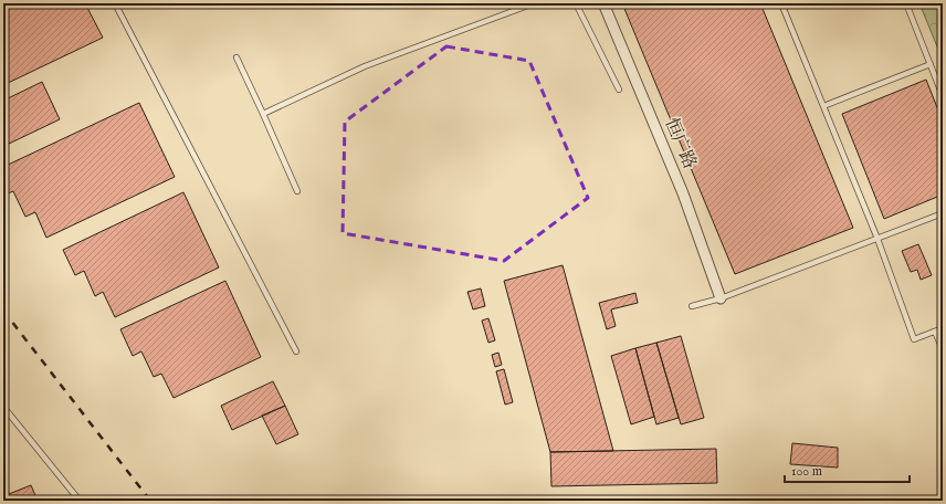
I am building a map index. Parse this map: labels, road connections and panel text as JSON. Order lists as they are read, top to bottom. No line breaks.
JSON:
{"streets":{"street":["恒广路"]},"scale_bar":"100 m"}
